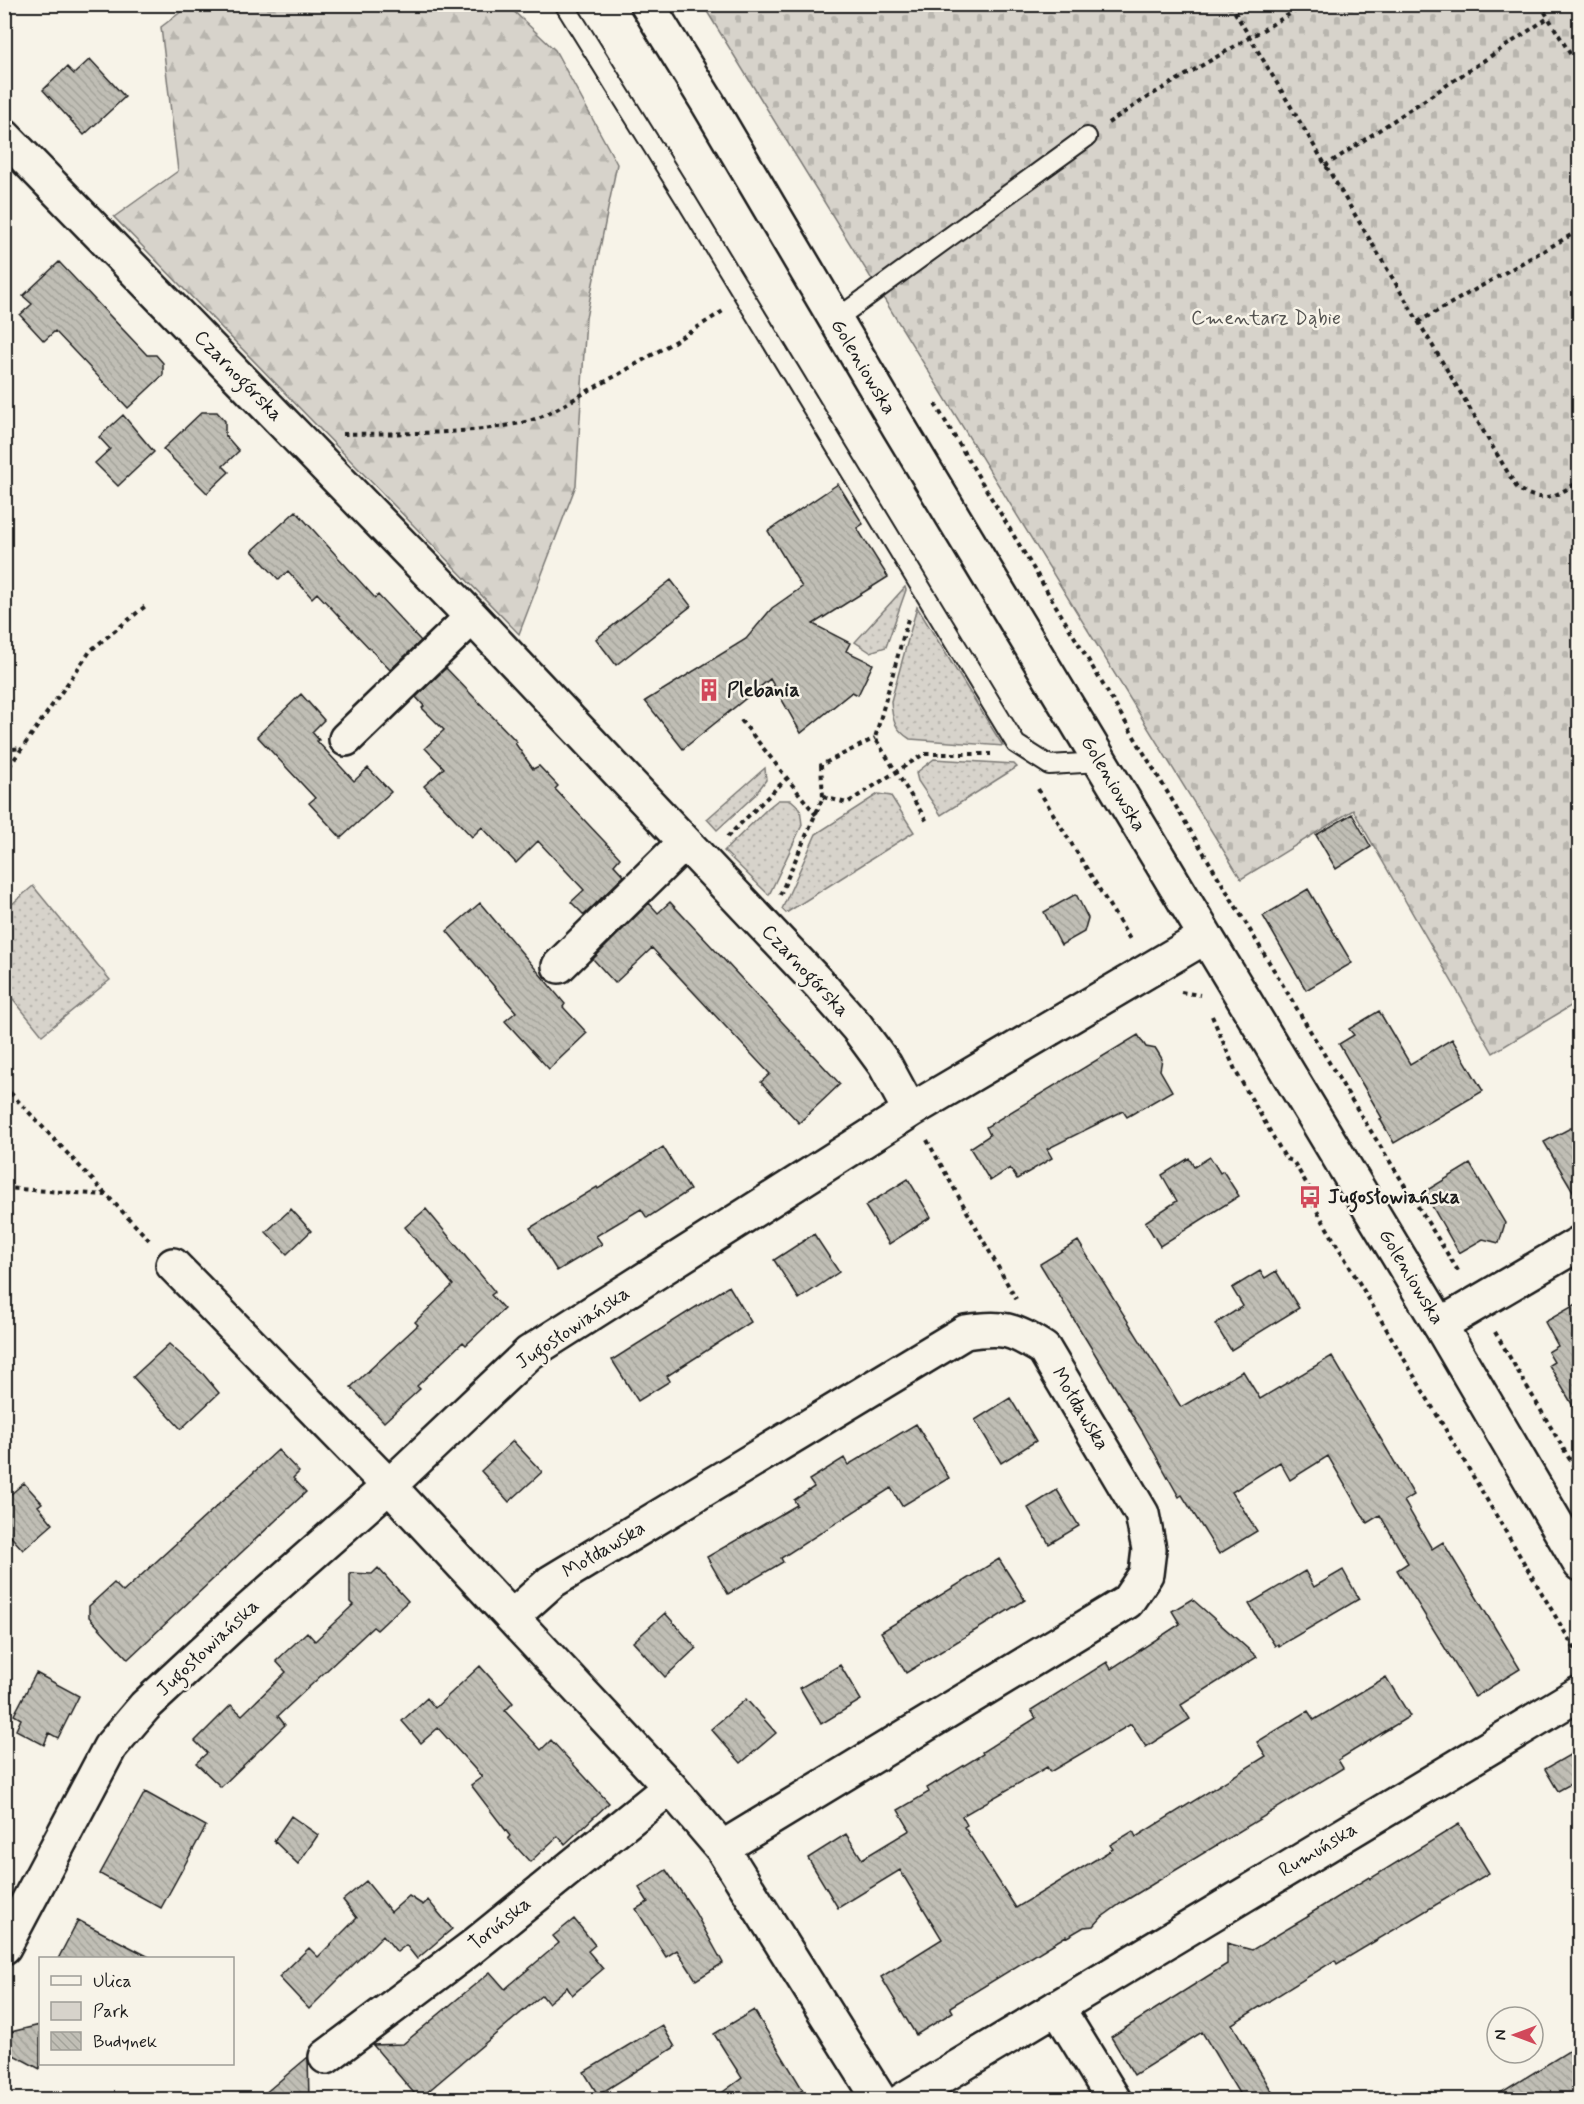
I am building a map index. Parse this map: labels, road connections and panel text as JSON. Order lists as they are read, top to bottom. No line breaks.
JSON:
{"streets":{"street":["Goleniowska","Czarnogórska","Jugosłowiańska","Mołdawska","Rumuńska","Toruńska"]},"crossings":[["Goleniowska","Jugosłowiańska"],["Czarnogórska","Jugosłowiańska"]],"parks":["Cmentarz Dąbie"],"places":{"building":["Plebania"],"bus stop":["Jugosłowiańska"]},"legend":["Ulica","Park","Budynek"],"north":"left"}
